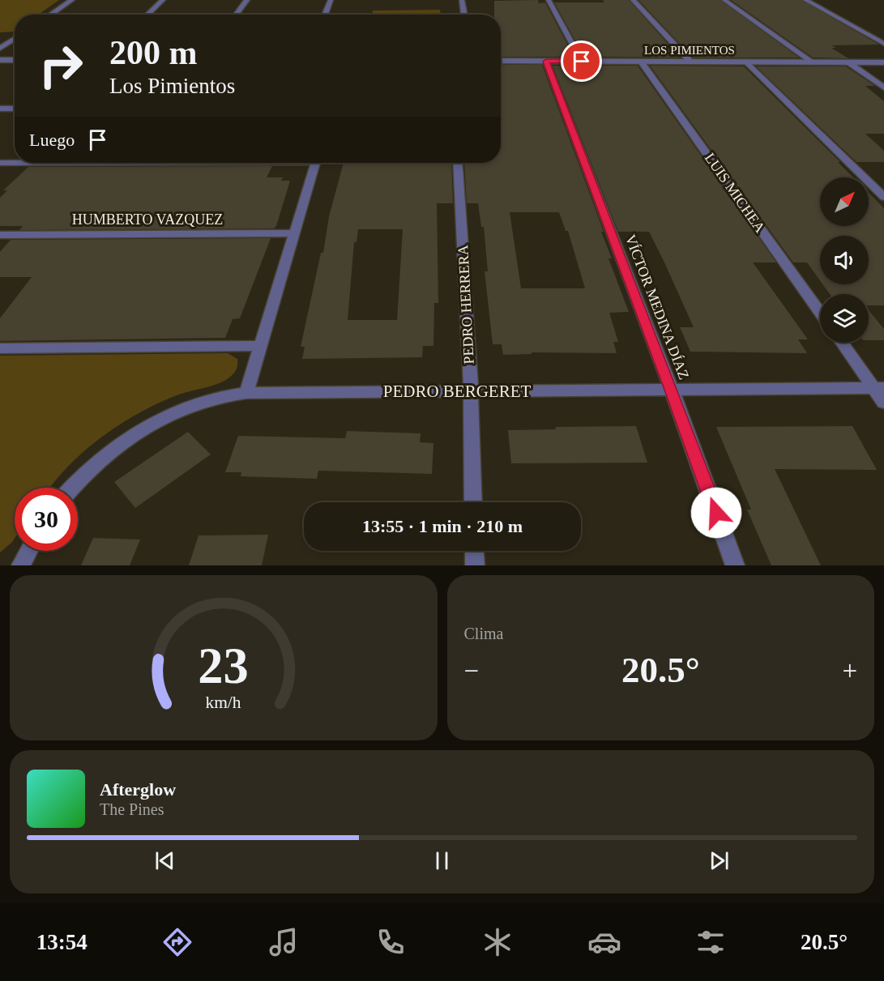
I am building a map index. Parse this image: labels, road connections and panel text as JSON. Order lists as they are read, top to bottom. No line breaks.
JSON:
{"streets":{"street":["LOS PIMIENTOS","LUIS MICHEA","HUMBERTO VAZQUEZ","PEDRO HERRERA","VÍCTOR MEDINA DÍAZ","PEDRO BERGERET"]},"crossings":[["LOS PIMIENTOS","LUIS MICHEA"],["LOS PIMIENTOS","VÍCTOR MEDINA DÍAZ"],["PEDRO HERRERA","PEDRO BERGERET"],["VÍCTOR MEDINA DÍAZ","PEDRO BERGERET"]],"north":"top right","page":{"turn":["200 m","Los Pimientos"],"then":"Luego","limit":"30","trip":"13:55 · 1 min · 210 m","tile":"Clima","heat":["−","20.5°","+"],"song":["Afterglow","The Pines"],"tabs":["13:54","20.5°"],"gauge":["23","km/h"]}}
